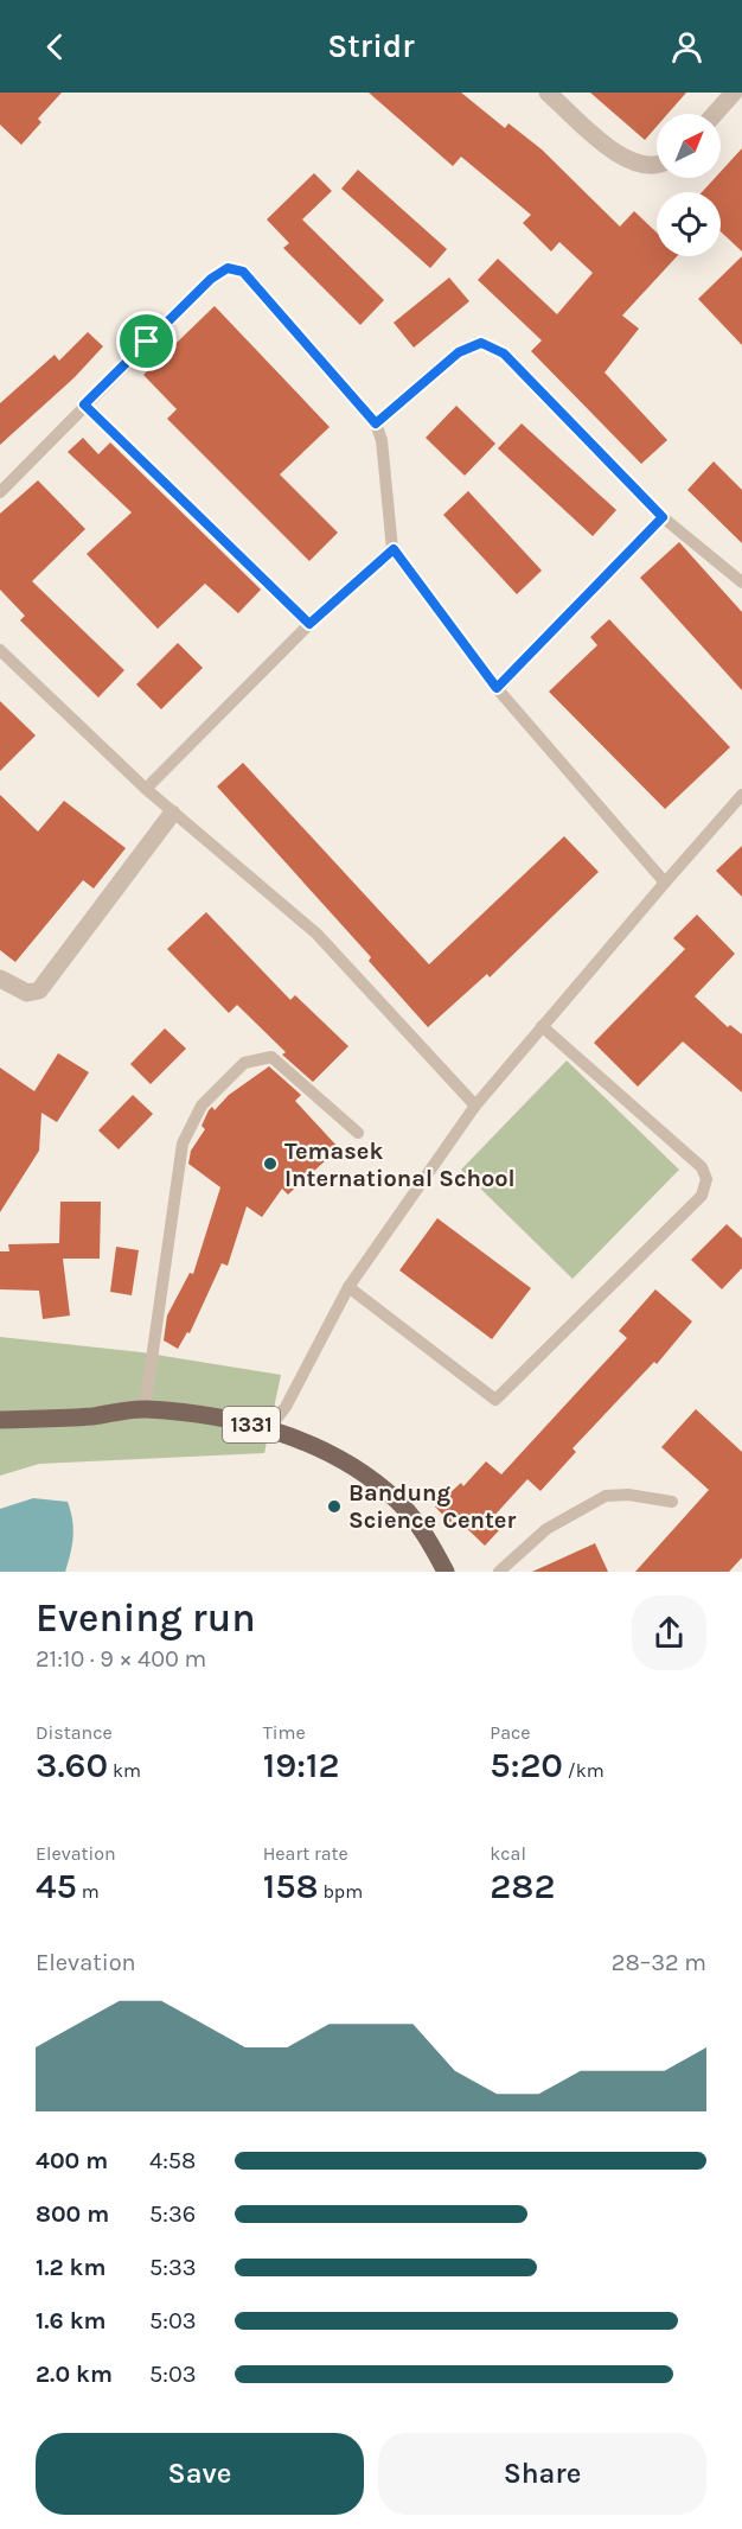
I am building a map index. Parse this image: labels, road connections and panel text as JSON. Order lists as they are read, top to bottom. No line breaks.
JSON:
{"streets":{"main road":["1331"]},"places":["Temasek International School","Bandung Science Center"],"north":"top right","page":{"header":"Stridr","heading":["Evening run","21:10 · 9 × 400 m"],"stats":[["Distance","3.60 km"],["Time","19:12"],["Pace","5:20 /km"],["Elevation","45 m"],["Heart rate","158 bpm"],["kcal","282"]],"chart":["Elevation","28–32 m"],"list":[{"name":"400 m","note":"4:58"},{"name":"800 m","note":"5:36"},{"name":"1.2 km","note":"5:33"},{"name":"1.6 km","note":"5:03"},{"name":"2.0 km","note":"5:03"}],"buttons":["Save","Share"]}}
